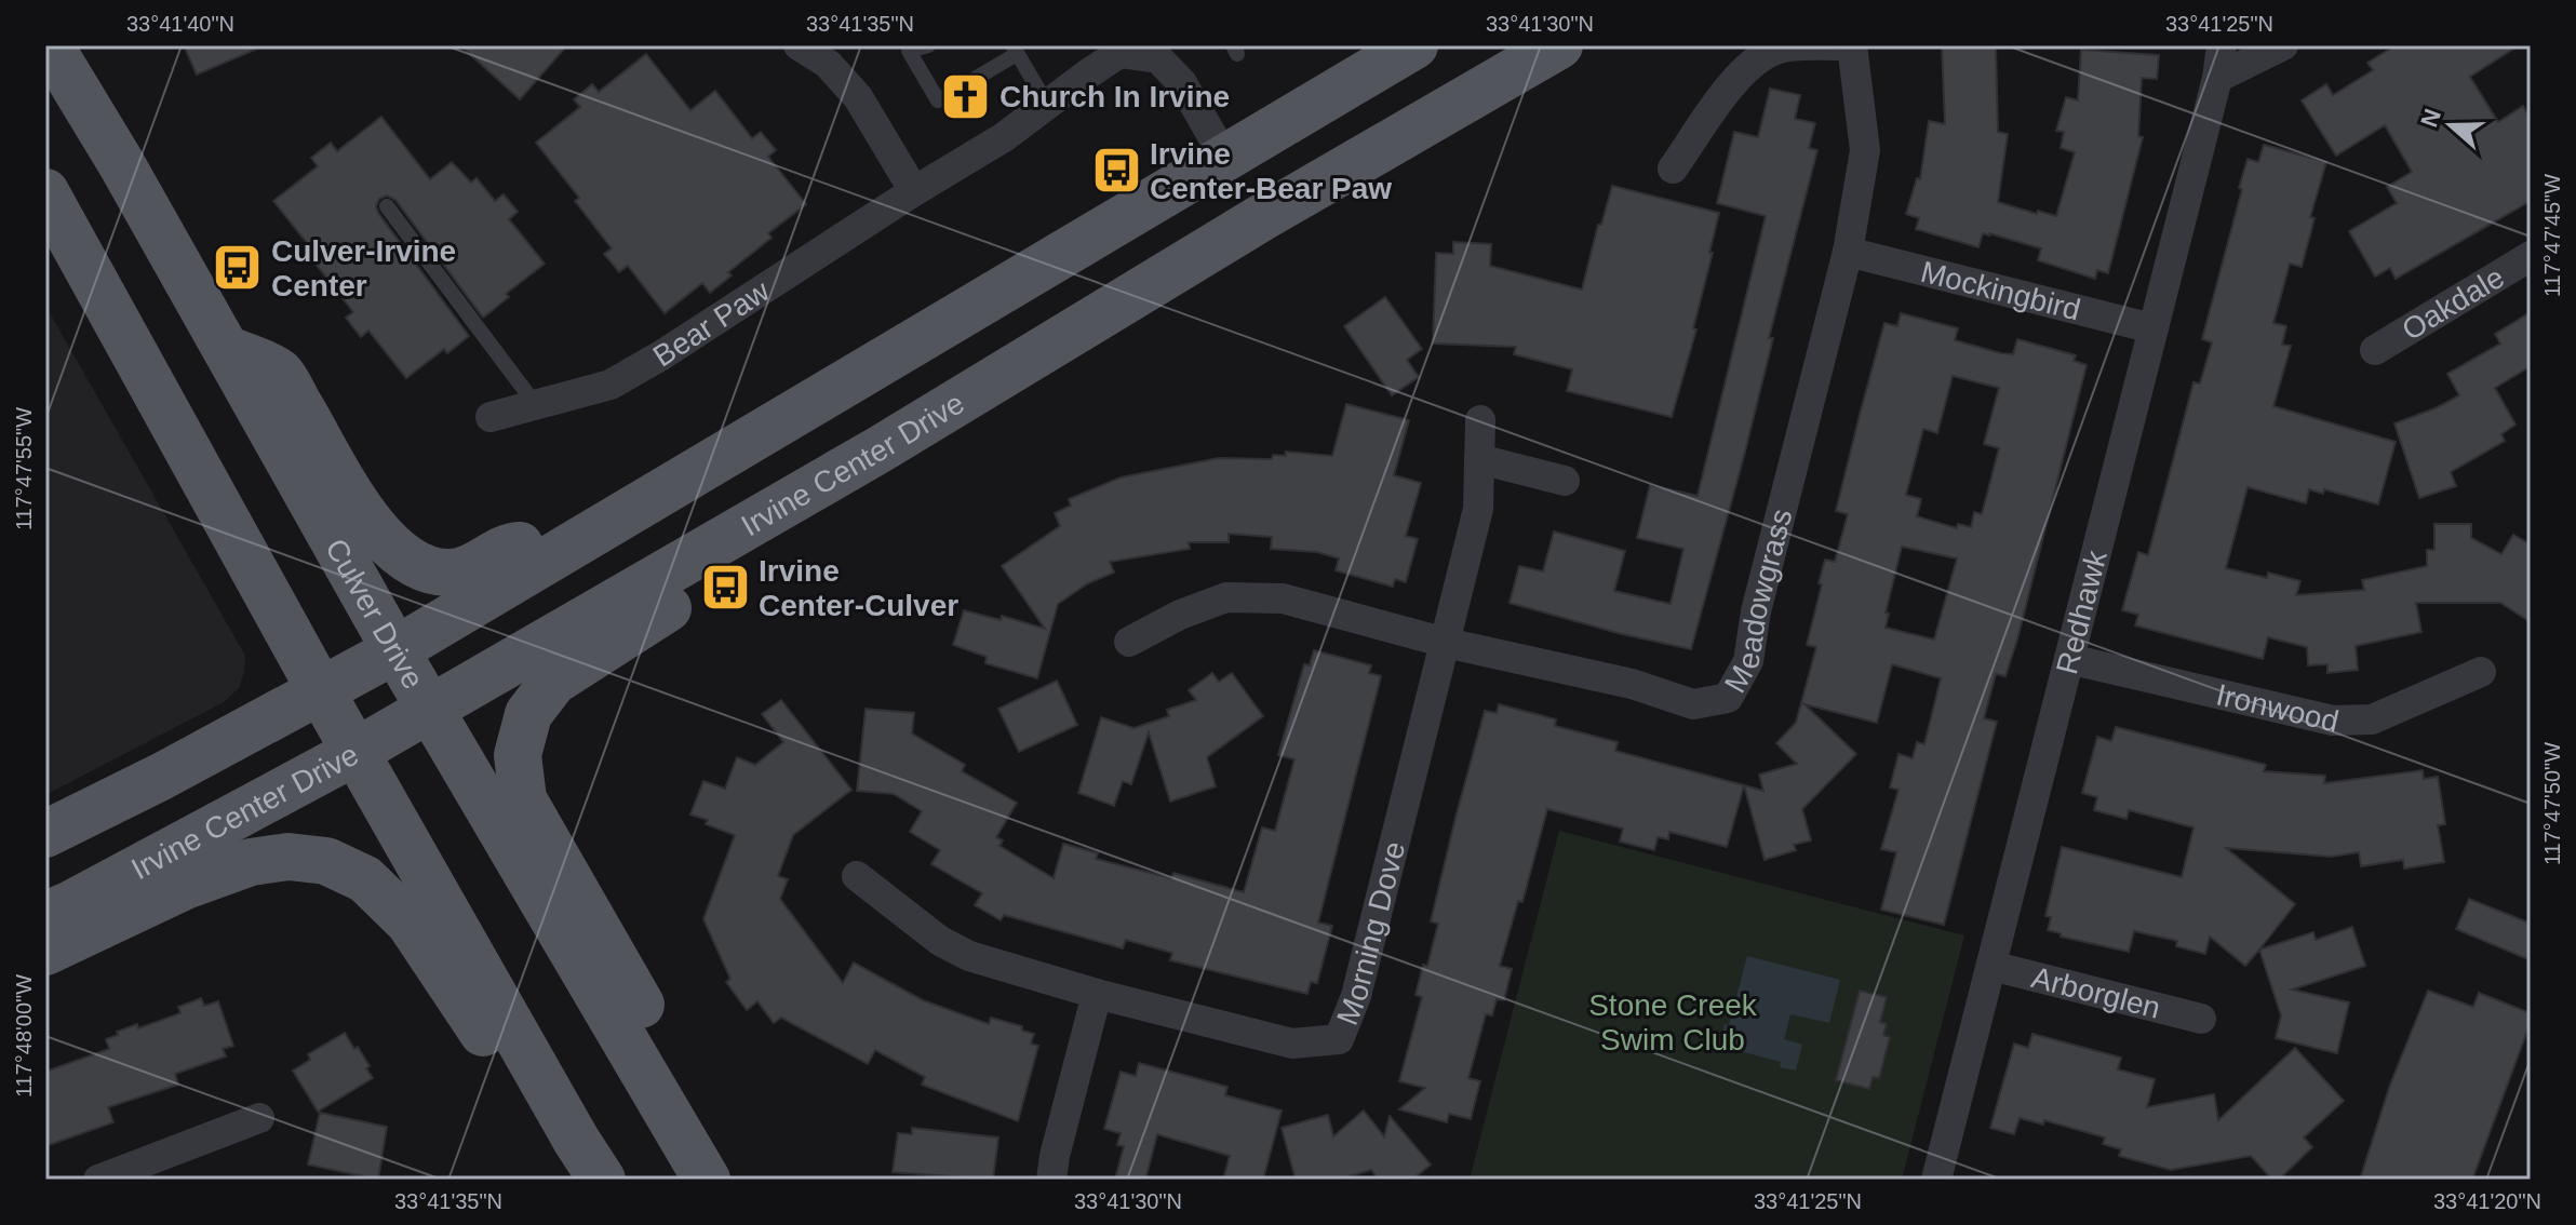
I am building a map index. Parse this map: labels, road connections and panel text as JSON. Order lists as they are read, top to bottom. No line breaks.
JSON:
{"streets":{"main road":["Irvine Center Drive","Culver Drive"],"street":["Mockingbird","Oakdale","Bear Paw","Meadowgrass","Redhawk","Ironwood","Morning Dove","Arborglen"]},"crossings":[["Mockingbird","Meadowgrass"],["Mockingbird","Redhawk"],["Irvine Center Drive","Culver Drive"],["Meadowgrass","Morning Dove"],["Redhawk","Ironwood"],["Redhawk","Arborglen"]],"parks":["Stone Creek Swim Club"],"places":{"church":["Church In Irvine"],"bus stop":["Irvine Center-Bear Paw","Culver-Irvine Center","Irvine Center-Culver"]},"north":"left","coordinates":["33°41'40\"N","33°41'35\"N","33°41'30\"N","33°41'25\"N","117°47'45\"W","117°47'55\"W","117°47'50\"W","117°48'00\"W","33°41'20\"N"]}
